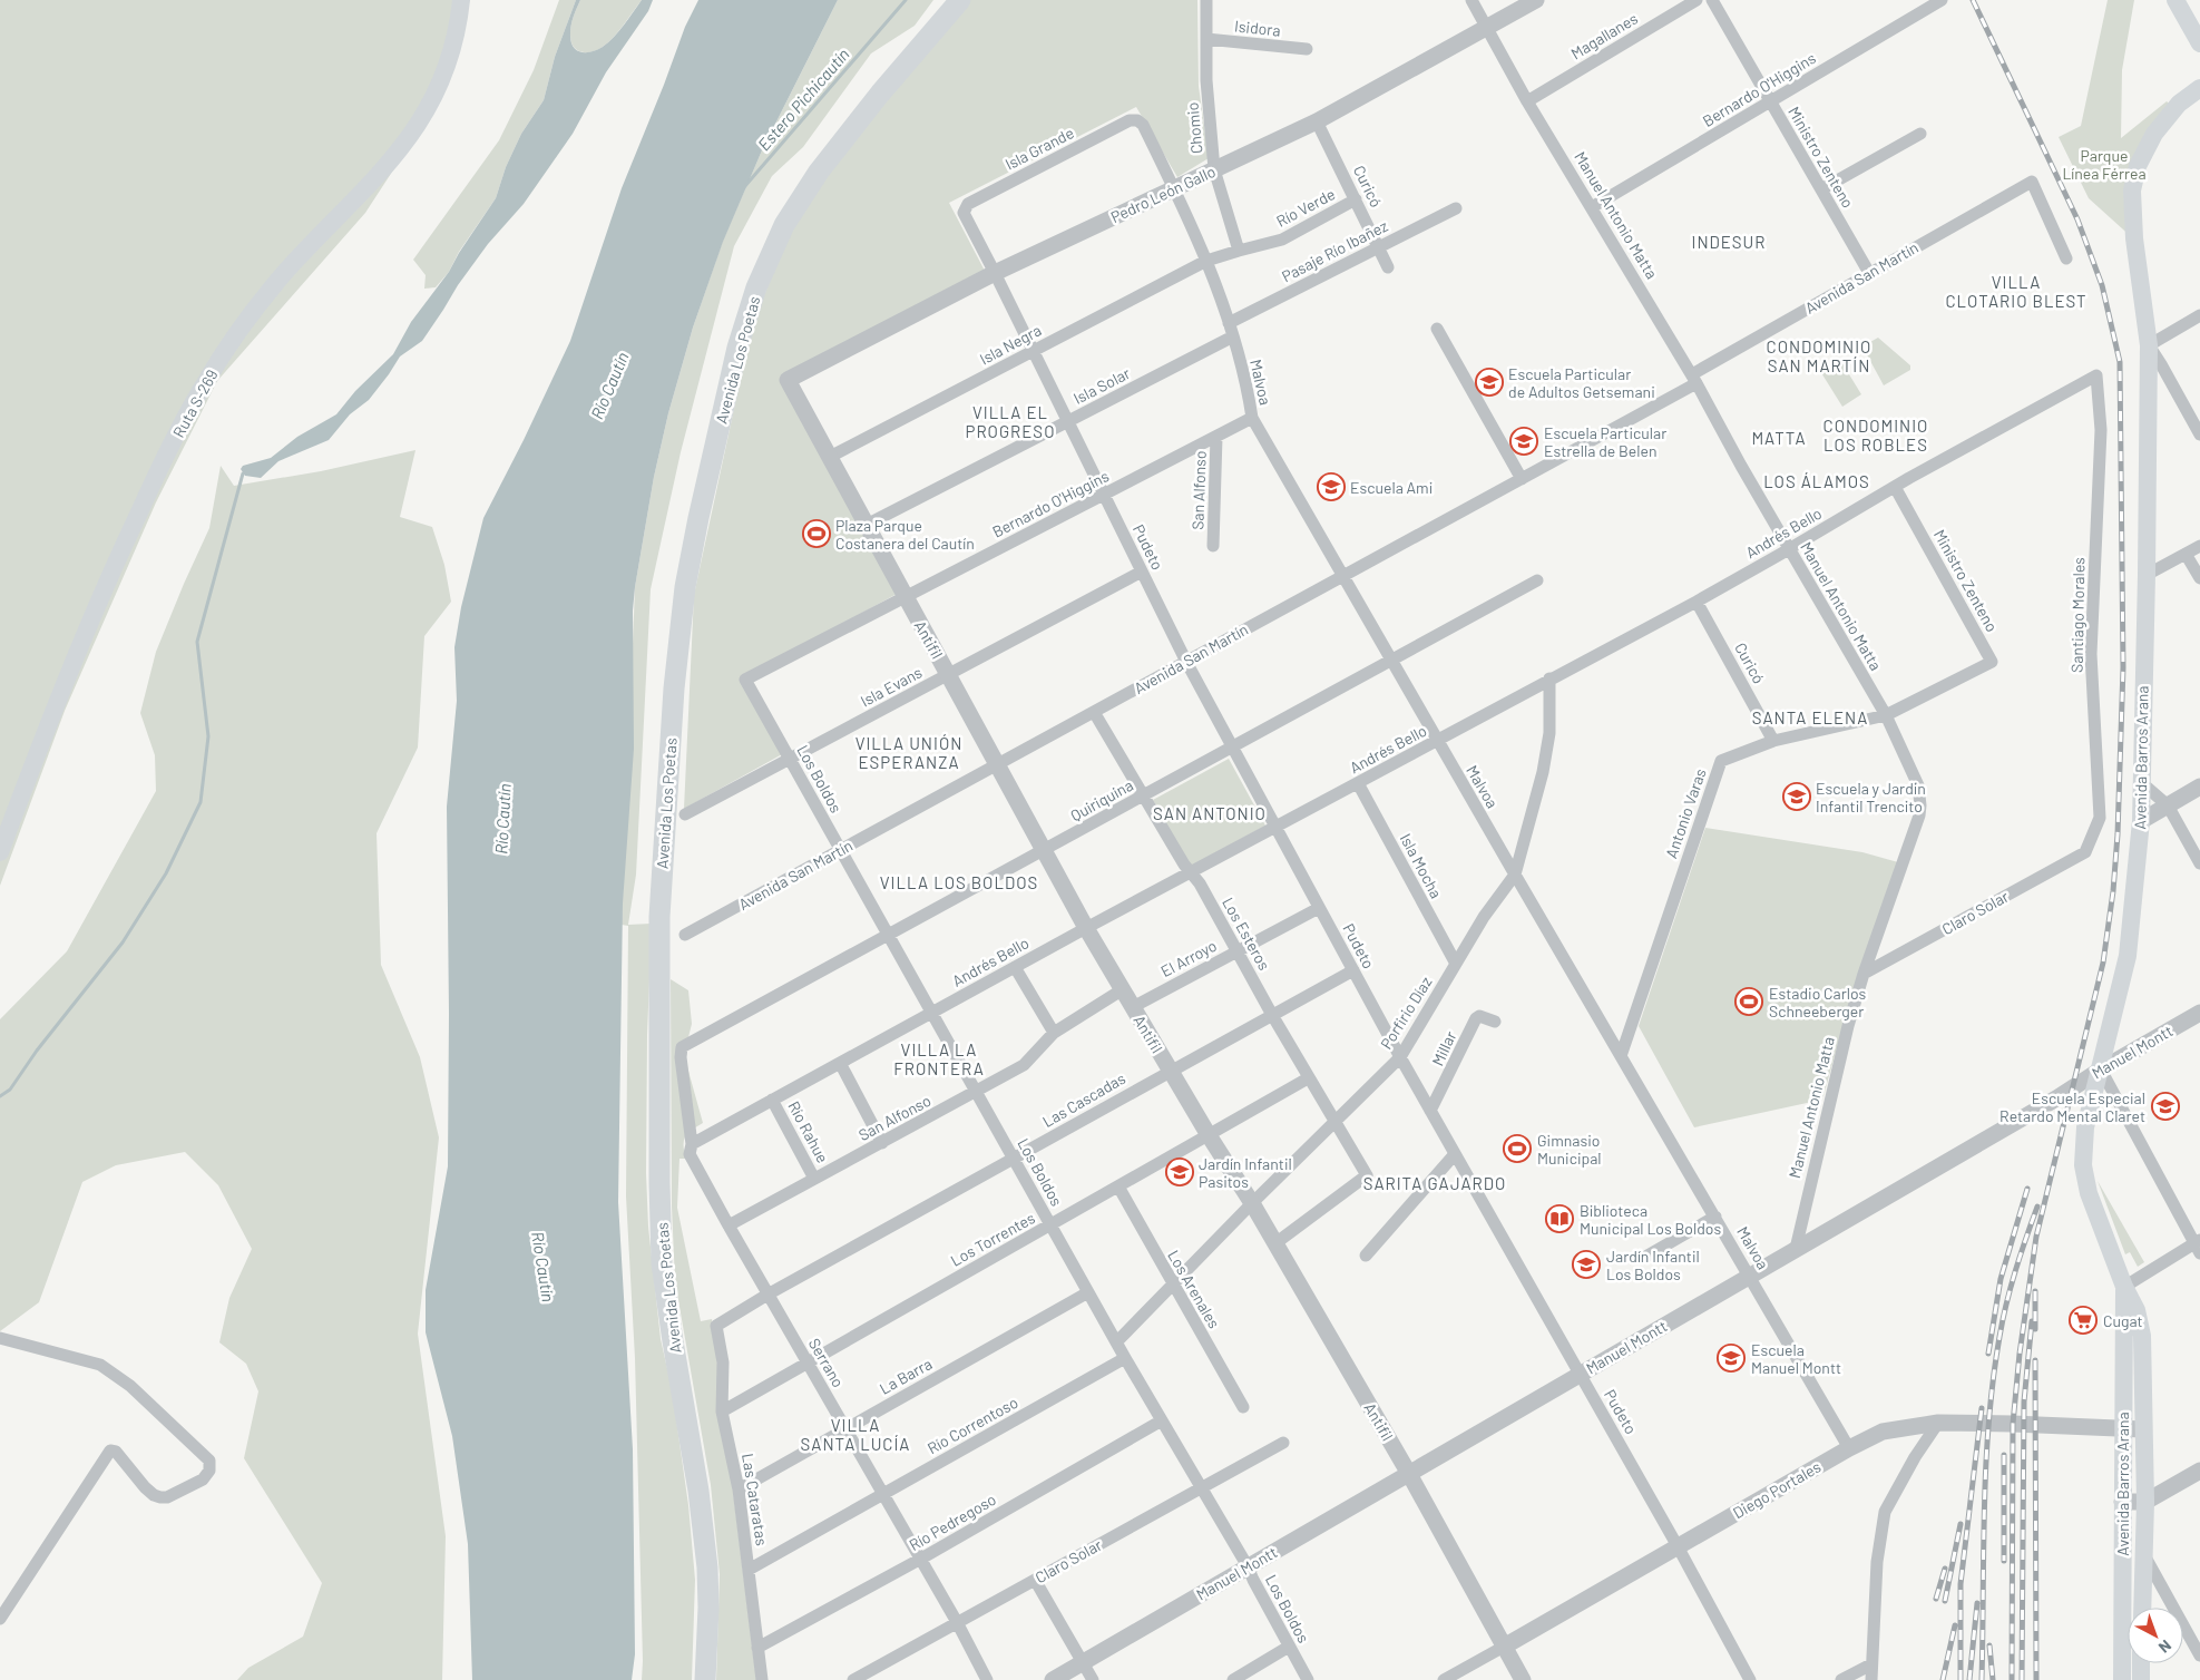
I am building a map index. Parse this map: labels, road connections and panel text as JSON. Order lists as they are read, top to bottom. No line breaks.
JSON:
{"streets":{"main road":["Avenida Los Poetas","Ruta S-269","Avenida Barros Arana"],"street":["Isidora","Magallanes","Bernardo O'Higgins","Chomio","Isla Grande","Ministro Zenteno","Curicó","Pedro León Gallo","Río Verde","Manuel Antonio Matta","Pasaje Río Ibañez","Avenida San Martín","Isla Negra","Malvoa","Isla Solar","San Alfonso","Andrés Bello","Pudeto","Santiago Morales","Antifil","Isla Evans","Los Boldos","Quiriquina","Antonio Varas","Isla Mocha","Claro Solar","Los Esteros","El Arroyo","Porfirio Díaz","Millar","Manuel Montt","Las Cascadas","Río Rahue","Los Torrentes","Los Arenales","Serrano","La Barra","Río Correntoso","Diego Portales","Las Cataratas","Río Pedregoso"]},"crossings":[["Isidora","Chomio"],["Magallanes","Manuel Antonio Matta"],["Bernardo O'Higgins","Ministro Zenteno"],["Bernardo O'Higgins","Manuel Antonio Matta"],["Bernardo O'Higgins","Malvoa"],["Bernardo O'Higgins","San Alfonso"],["Bernardo O'Higgins","Pudeto"],["Bernardo O'Higgins","Antifil"],["Bernardo O'Higgins","Los Boldos"],["Chomio","Pedro León Gallo"],["Chomio","Río Verde"],["Isla Grande","Malvoa"],["Isla Grande","Pudeto"],["Ministro Zenteno","Avenida San Martín"],["Ministro Zenteno","Andrés Bello"],["Ministro Zenteno","Antonio Varas"],["Curicó","Pedro León Gallo"],["Curicó","Río Verde"],["Curicó","Pasaje Río Ibañez"],["Curicó","Andrés Bello"],["Curicó","Antonio Varas"],["Pedro León Gallo","Manuel Antonio Matta"],["Pedro León Gallo","Malvoa"],["Pedro León Gallo","Pudeto"],["Pedro León Gallo","Antifil"],["Río Verde","Isla Negra"],["Río Verde","Malvoa"],["Manuel Antonio Matta","Avenida San Martín"],["Manuel Antonio Matta","Andrés Bello"],["Manuel Antonio Matta","Antonio Varas"],["Manuel Antonio Matta","Claro Solar"],["Manuel Antonio Matta","Manuel Montt"],["Pasaje Río Ibañez","Malvoa"],["Avenida San Martín","Malvoa"],["Avenida San Martín","Pudeto"],["Avenida San Martín","Antifil"],["Avenida San Martín","Los Boldos"],["Avenida San Martín","Los Esteros"],["Isla Negra","Malvoa"],["Isla Negra","Pudeto"],["Isla Negra","Antifil"],["Malvoa","Isla Solar"],["Malvoa","Andrés Bello"],["Malvoa","Quiriquina"],["Malvoa","Antonio Varas"],["Malvoa","Porfirio Díaz"],["Malvoa","Manuel Montt"],["Malvoa","Diego Portales"],["Isla Solar","Pudeto"],["Isla Solar","Antifil"],["San Alfonso","Antifil"],["San Alfonso","Los Boldos"],["San Alfonso","Río Rahue"],["San Alfonso","Serrano"],["Andrés Bello","Pudeto"],["Andrés Bello","Santiago Morales"],["Andrés Bello","Antifil"],["Andrés Bello","Los Boldos"],["Andrés Bello","Isla Mocha"],["Andrés Bello","Los Esteros"],["Andrés Bello","Porfirio Díaz"],["Andrés Bello","Río Rahue"],["Andrés Bello","Serrano"],["Pudeto","Isla Evans"],["Pudeto","Quiriquina"],["Pudeto","El Arroyo"],["Pudeto","Porfirio Díaz"],["Pudeto","Millar"],["Pudeto","Manuel Montt"],["Pudeto","Las Cascadas"],["Pudeto","Diego Portales"],["Santiago Morales","Claro Solar"],["Antifil","Isla Evans"],["Antifil","Quiriquina"],["Antifil","Los Esteros"],["Antifil","El Arroyo"],["Antifil","Porfirio Díaz"],["Antifil","Manuel Montt"],["Antifil","Las Cascadas"],["Antifil","Los Torrentes"],["Antifil","Diego Portales"],["Isla Evans","Los Boldos"],["Avenida Barros Arana","Manuel Montt"],["Avenida Barros Arana","Diego Portales"],["Los Boldos","Quiriquina"],["Los Boldos","Claro Solar"],["Los Boldos","Porfirio Díaz"],["Los Boldos","Manuel Montt"],["Los Boldos","Las Cascadas"],["Los Boldos","Los Torrentes"],["Los Boldos","La Barra"],["Los Boldos","Río Correntoso"],["Los Boldos","Río Pedregoso"],["Quiriquina","Los Esteros"],["Quiriquina","Serrano"],["Isla Mocha","Porfirio Díaz"],["Claro Solar","Serrano"],["Los Esteros","El Arroyo"],["Los Esteros","Porfirio Díaz"],["Los Esteros","Las Cascadas"],["Los Esteros","Los Torrentes"],["Porfirio Díaz","Los Arenales"],["Las Cascadas","Serrano"],["Las Cascadas","Las Cataratas"],["Los Torrentes","Los Arenales"],["Los Torrentes","Serrano"],["Los Torrentes","Las Cataratas"],["Serrano","La Barra"],["Serrano","Río Correntoso"],["Serrano","Río Pedregoso"],["La Barra","Las Cataratas"],["Río Correntoso","Las Cataratas"],["Las Cataratas","Río Pedregoso"]],"districts":["INDESUR","VILLA CLOTARIO BLEST","CONDOMINIO SAN MARTÍN","VILLA EL PROGRESO","CONDOMINIO LOS ROBLES","MATTA","LOS ÁLAMOS","SANTA ELENA","VILLA UNIÓN ESPERANZA","SAN ANTONIO","VILLA LOS BOLDOS","VILLA LA FRONTERA","SARITA GAJARDO","VILLA SANTA LUCÍA"],"water":["Estero Pichicautín","Río Cautín"],"parks":["Parque Línea Férrea"],"places":{"school or university":["Escuela Particular de Adultos Getsemani","Escuela Particular Estrella de Belen","Escuela Ami","Escuela y Jardin Infantil Trencito","Escuela Especial Retardo Mental Claret","Jardín Infantil Pasitos","Jardín Infantil Los Boldos","Escuela Manuel Montt"],"sports":["Plaza Parque Costanera del Cautín","Estadio Carlos Schneeberger","Gimnasio Municipal"],"library":["Biblioteca Municipal Los Boldos"],"supermarket":["Cugat"]},"north":"bottom right"}
